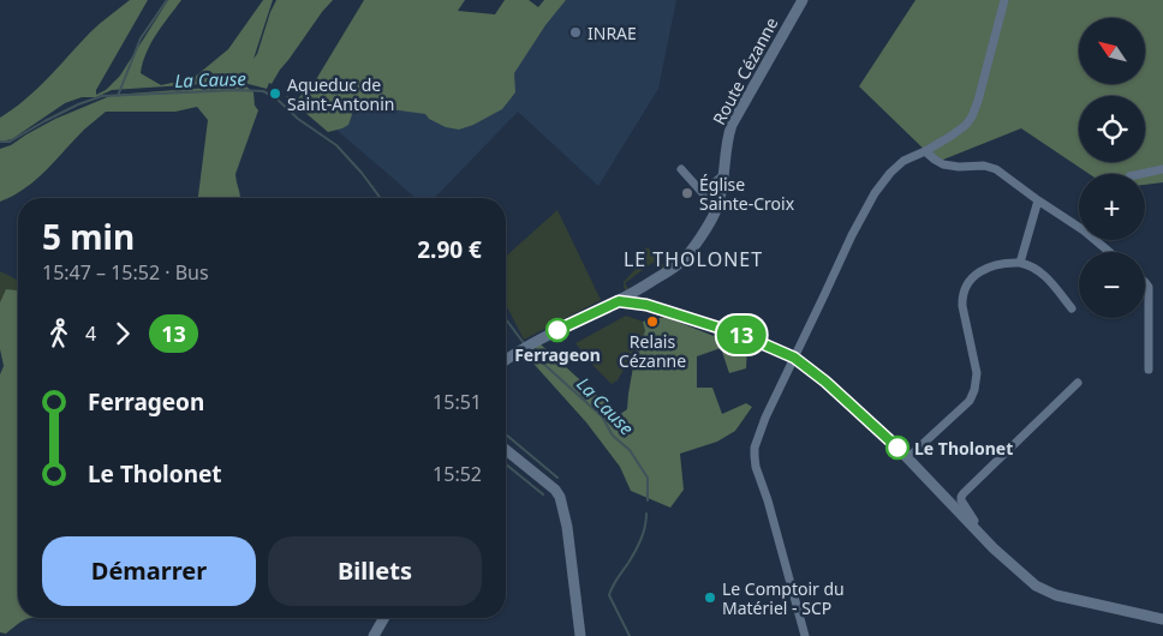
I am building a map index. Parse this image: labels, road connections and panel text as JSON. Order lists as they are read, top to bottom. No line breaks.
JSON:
{"streets":{"street":["Route Cézanne"]},"districts":["LE THOLONET"],"water":["La Cause"],"places":["INRAE","Aqueduc de Saint-Antonin","Église Sainte-Croix","Relais Cézanne","Ferrageon","Le Tholonet","Le Comptoir du Matériel - SCP"],"lines":["bus line 13"],"north":"top left","page":{"on_map":"13","map_buttons":["+","−"],"heading":["5 min","15:47 – 15:52 · Bus","2.90 €"],"legs":["4","13"],"list":[{"name":"Ferrageon","value":"15:51"},{"name":"Le Tholonet","value":"15:52"}],"buttons":["Démarrer","Billets"]}}
